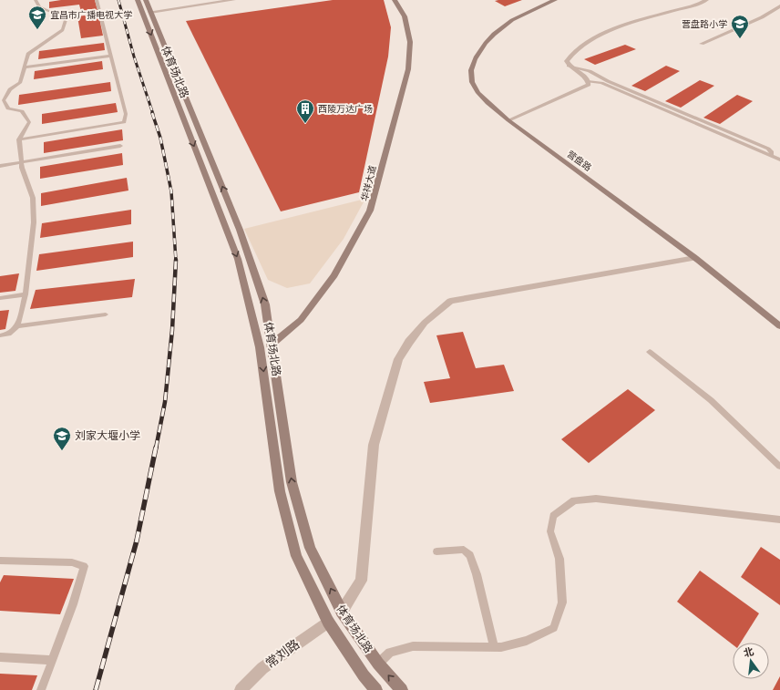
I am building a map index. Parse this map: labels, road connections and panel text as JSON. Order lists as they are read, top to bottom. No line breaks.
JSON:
{"streets":{"main road":["体育场北路","营盘路","华祥大道"],"street":["常刘路"]},"crossings":[["体育场北路","华祥大道"],["体育场北路","常刘路"]],"places":{"school or university":["宜昌市广播电视大学","营盘路小学","刘家大堰小学"],"building":["西陵万达广场"]},"north":"top"}
